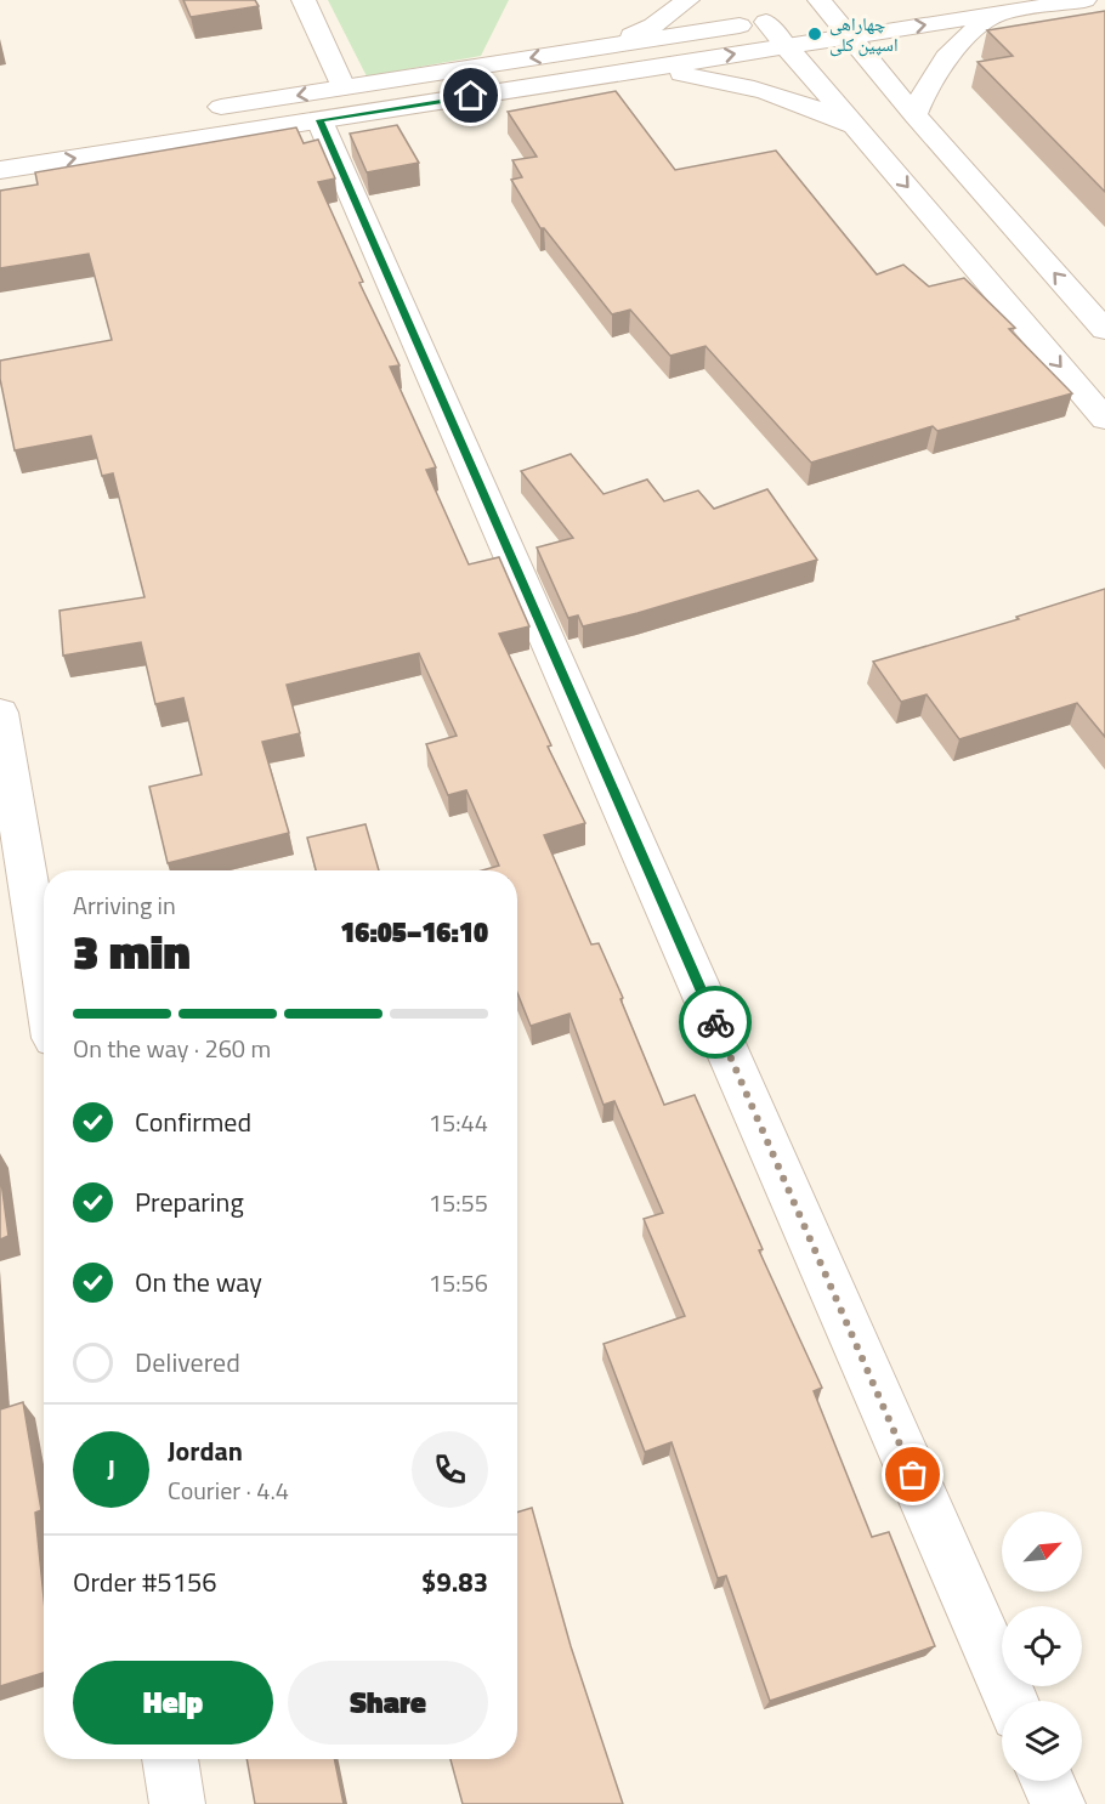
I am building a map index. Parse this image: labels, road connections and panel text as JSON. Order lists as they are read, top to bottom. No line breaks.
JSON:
{"places":["چهاراهی اسپین کلی"],"north":"top right","page":{"heading":["3 min","Arriving in","16:05–16:10"],"panel":["Jordan","Courier · 4.4","Order #5156","$9.83"],"bar":"On the way · 260 m","list":[["Confirmed","15:44"],["Preparing","15:55"],["On the way","15:56"],"Delivered"],"round":"J","buttons":["Help","Share"]}}
